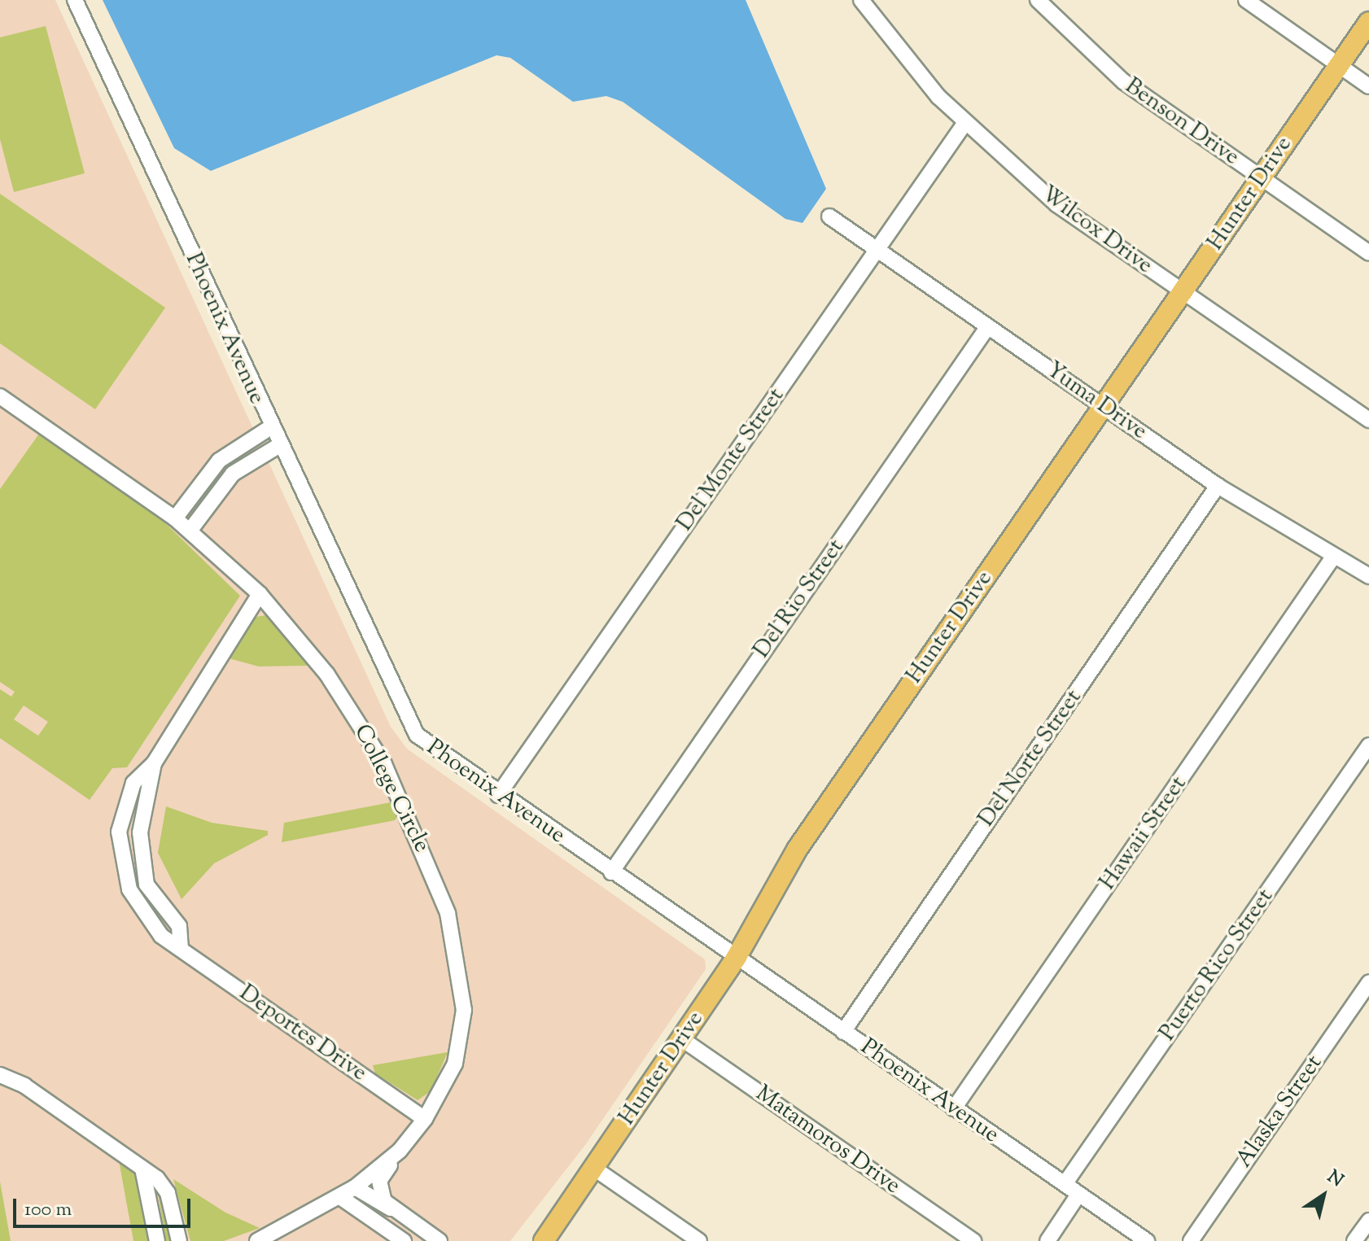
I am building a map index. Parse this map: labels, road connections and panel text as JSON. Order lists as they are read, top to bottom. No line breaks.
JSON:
{"streets":{"main road":["Hunter Drive"],"street":["Benson Drive","Wilcox Drive","Phoenix Avenue","Yuma Drive","Del Monte Street","Del Rio Street","Del Norte Street","College Circle","Hawaii Street","Puerto Rico Street","Deportes Drive","Alaska Street","Matamoros Drive"]},"crossings":[["Benson Drive","Hunter Drive"],["Hunter Drive","Wilcox Drive"],["Hunter Drive","Phoenix Avenue"],["Hunter Drive","Yuma Drive"],["Hunter Drive","Matamoros Drive"],["Wilcox Drive","Del Monte Street"],["Phoenix Avenue","Del Monte Street"],["Phoenix Avenue","Del Rio Street"],["Phoenix Avenue","Del Norte Street"],["Phoenix Avenue","Hawaii Street"],["Phoenix Avenue","Puerto Rico Street"],["Yuma Drive","Del Monte Street"],["Yuma Drive","Del Rio Street"],["Yuma Drive","Del Norte Street"],["Yuma Drive","Hawaii Street"],["College Circle","Deportes Drive"]],"scale_bar":"100 m","north":"top right"}
